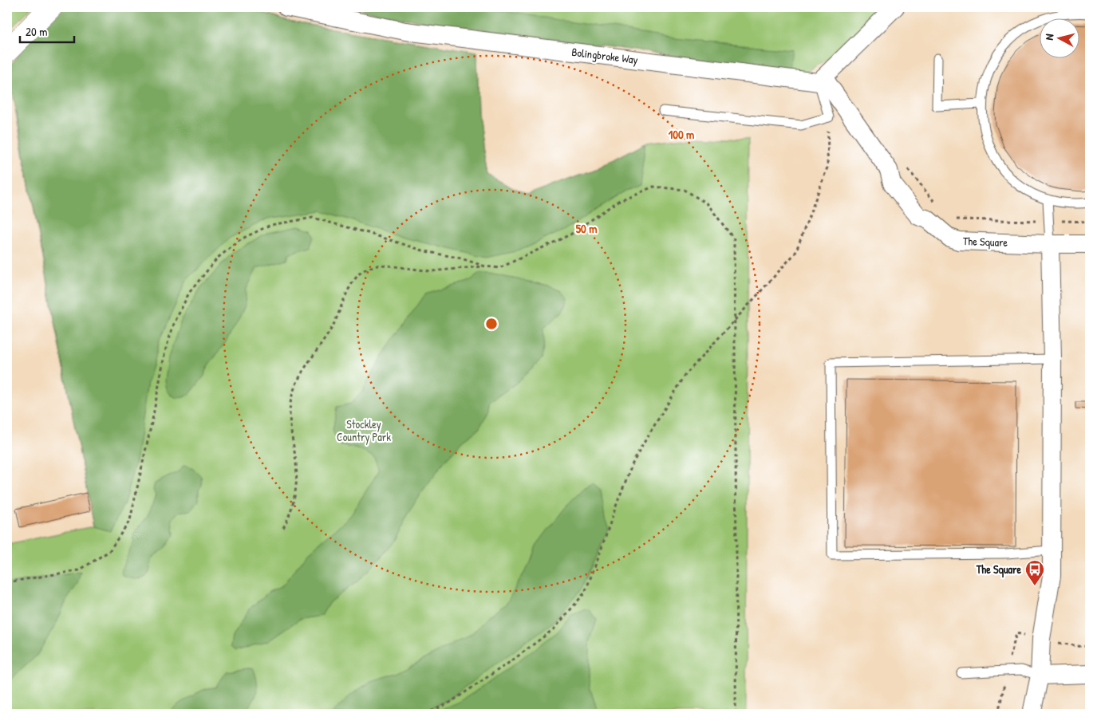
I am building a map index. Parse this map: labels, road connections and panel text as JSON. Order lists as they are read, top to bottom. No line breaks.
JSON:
{"streets":{"street":["Bolingbroke Way","The Square"]},"crossings":[["Bolingbroke Way","The Square"]],"parks":["Stockley Country Park"],"places":{"bus stop":["The Square"]},"scale_bar":"20 m","north":"left","rings":["100 m","50 m"]}
